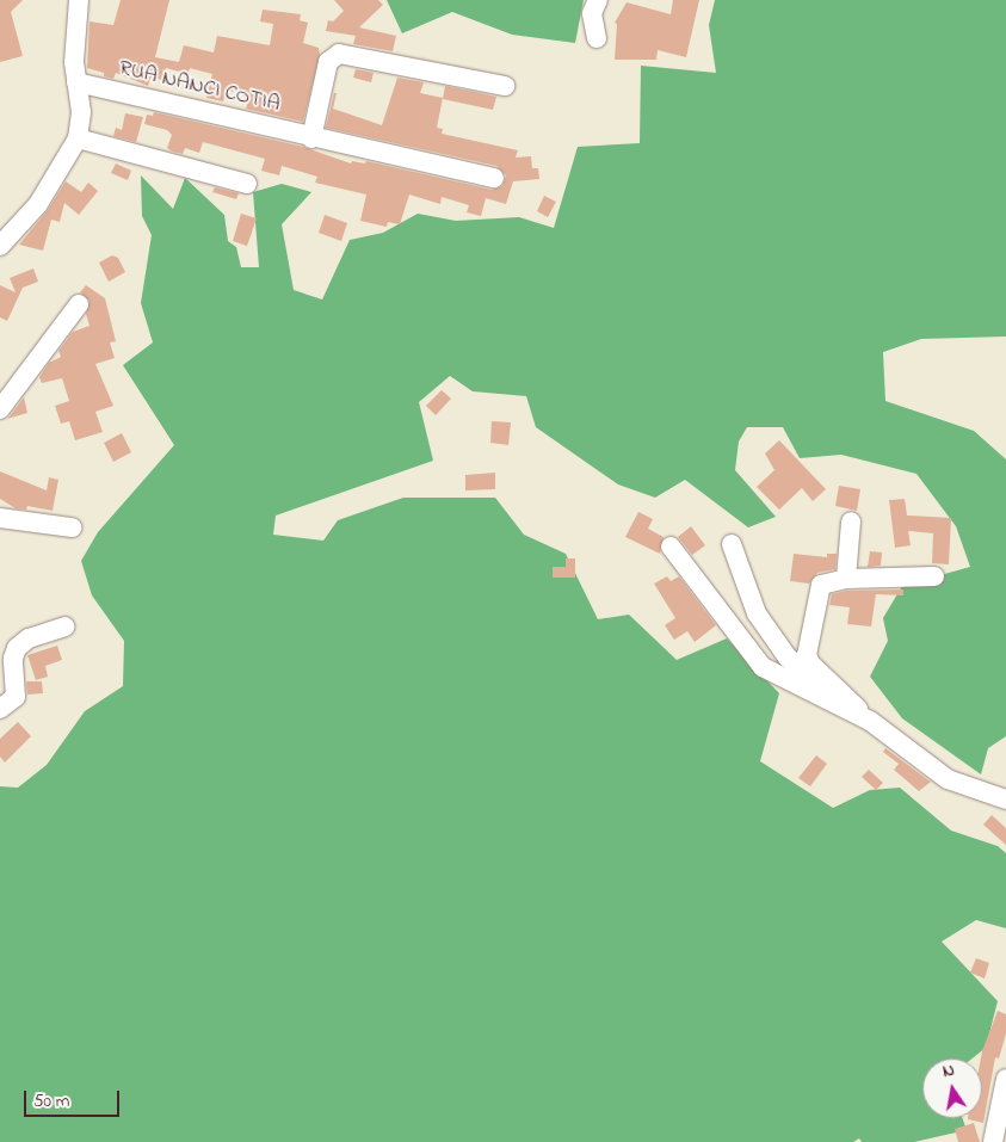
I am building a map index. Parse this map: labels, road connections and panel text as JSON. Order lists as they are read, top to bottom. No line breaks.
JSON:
{"streets":{"street":["RUA NANCI COTIA"]},"scale_bar":"50 m","north":"top"}
